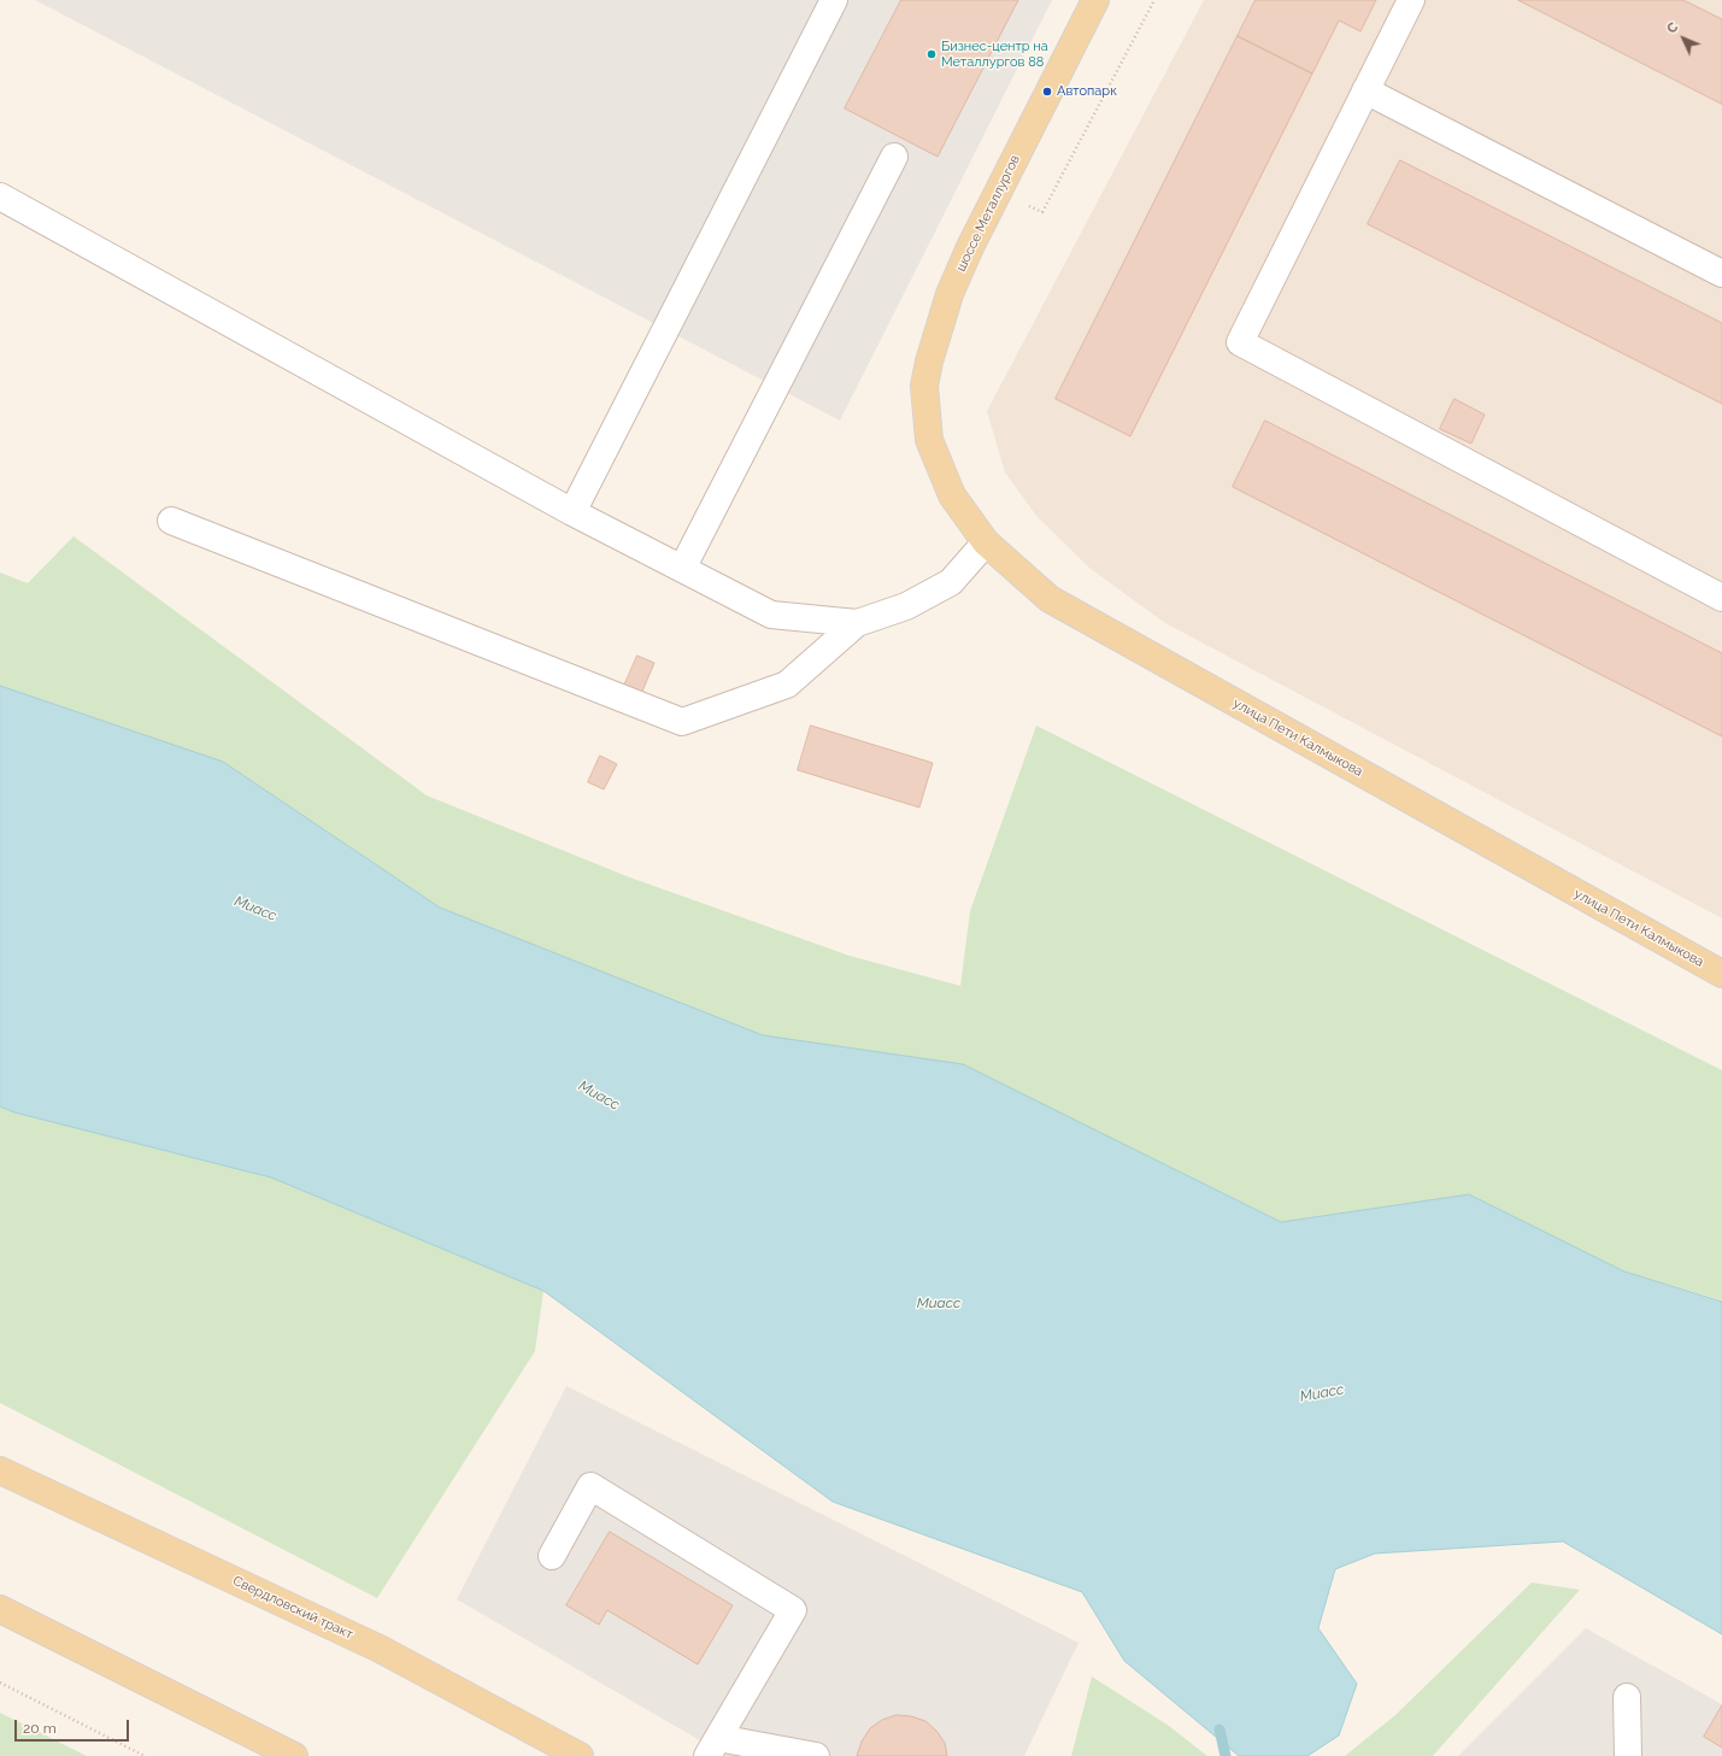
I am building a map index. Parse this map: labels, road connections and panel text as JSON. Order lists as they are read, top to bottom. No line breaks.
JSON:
{"streets":{"main road":["шоссе Металлургов","улица Пети Калмыкова","Свердловский тракт"]},"crossings":[["шоссе Металлургов","улица Пети Калмыкова"]],"water":["Миасс"],"places":["Бизнес-центр на Металлургов 88","Автопарк"],"scale_bar":"20 m","north":"top left"}
